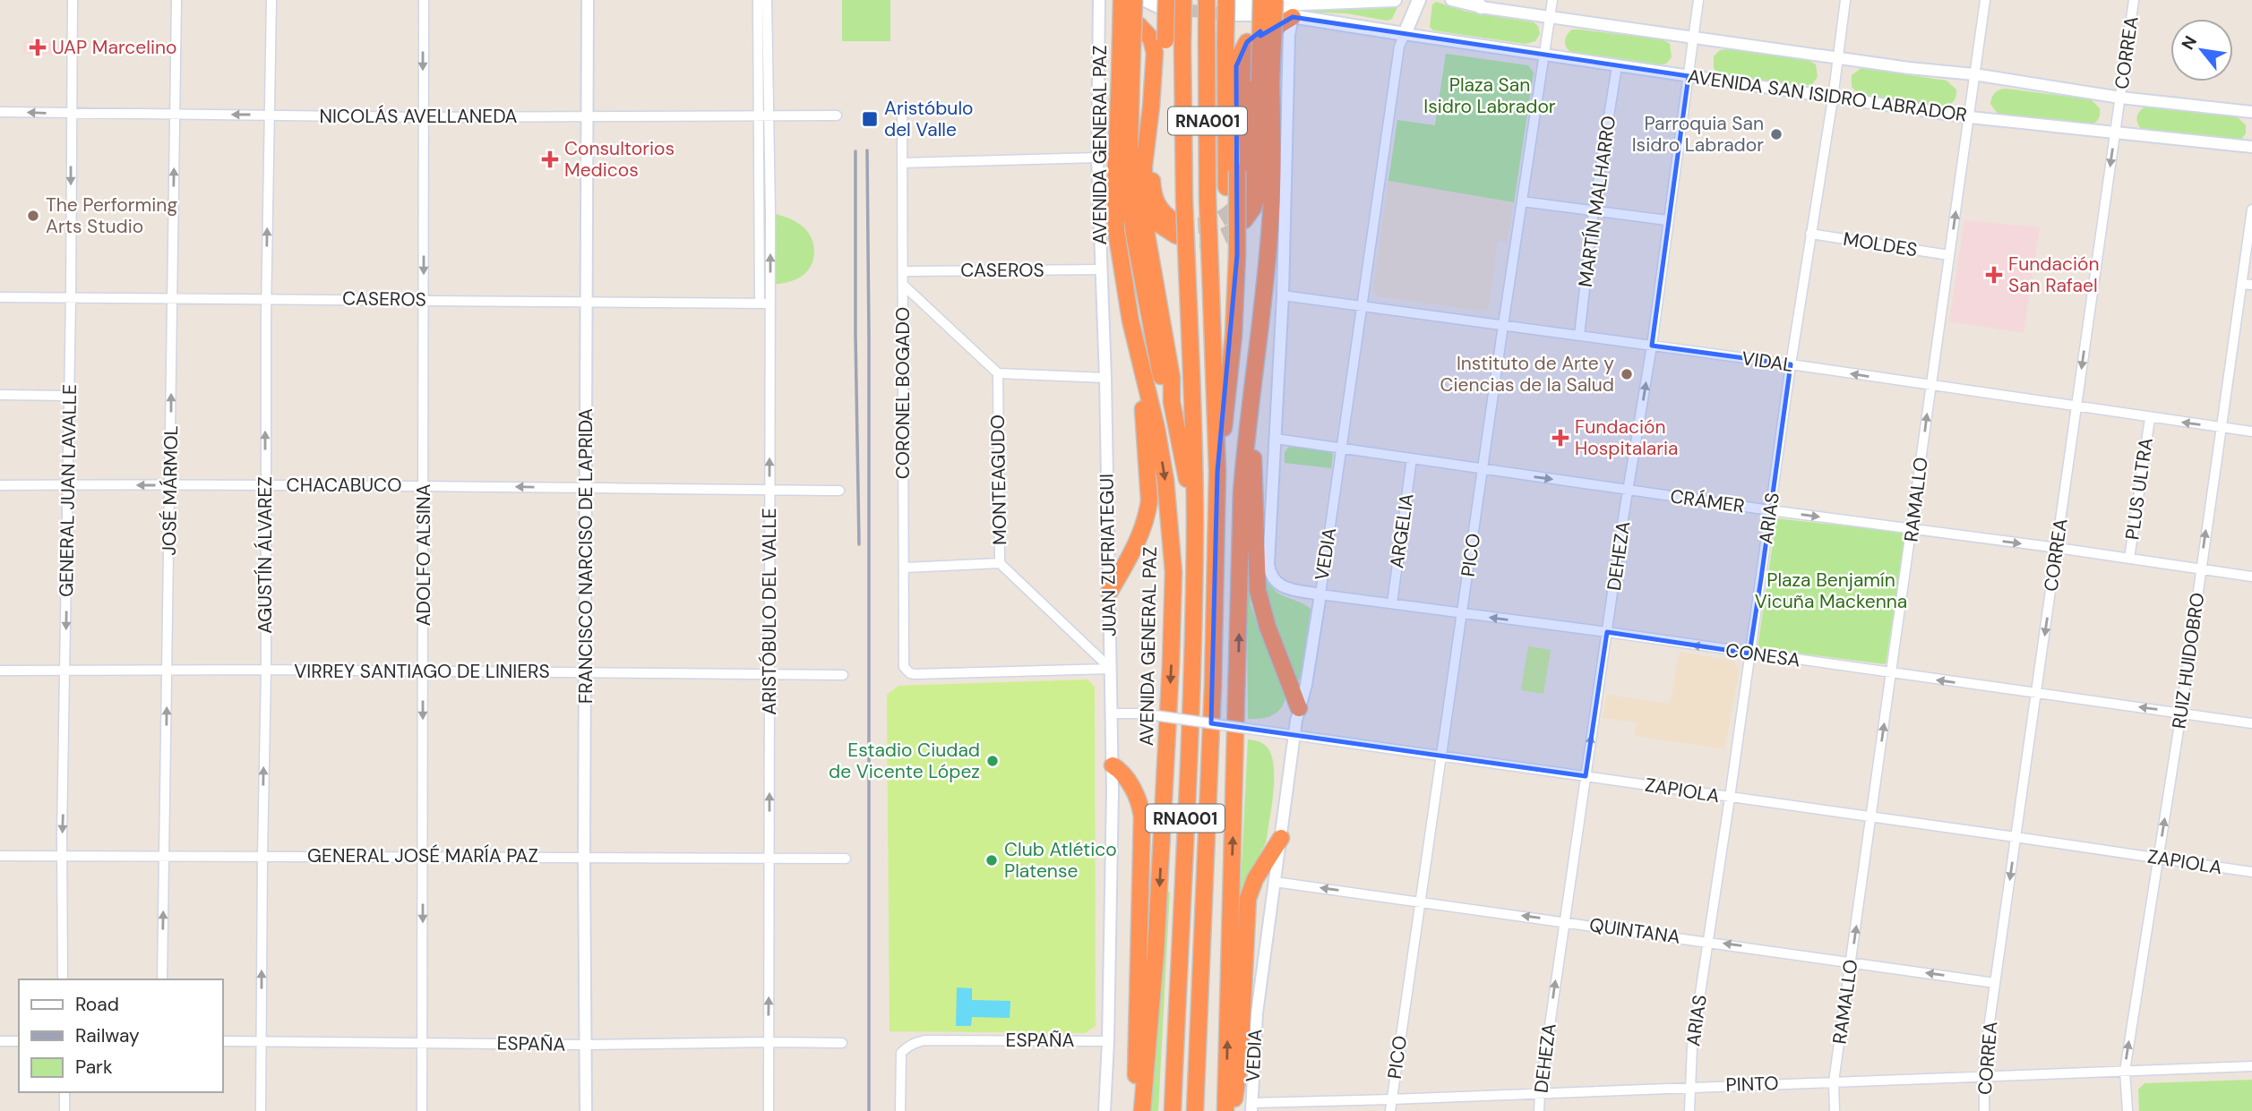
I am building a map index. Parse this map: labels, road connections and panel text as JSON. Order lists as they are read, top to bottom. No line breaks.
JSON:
{"streets":{"highway":["RNA001","AVENIDA GENERAL PAZ"],"main road":["VEDIA"],"street":["CORREA","AVENIDA SAN ISIDRO LABRADOR","NICOLÁS AVELLANEDA","MARTÍN MALHARRO","MOLDES","CASEROS","VIDAL","CORONEL BOGADO","MONTEAGUDO","CHACABUCO","PLUS ULTRA","GENERAL JUAN LAVALLE","JOSÉ MÁRMOL","RAMALLO","CRÁMER","ARIAS","ARGELIA","AGUSTÍN ÁLVAREZ","ADOLFO ALSINA","JUAN ZUFRIATEGUI","PICO","FRANCISCO NARCISO DE LAPRIDA","DEHEZA","ARISTÓBULO DEL VALLE","CONESA","RUIZ HUIDOBRO","VIRREY SANTIAGO DE LINIERS","ZAPIOLA","GENERAL JOSÉ MARÍA PAZ","QUINTANA","ESPAÑA","PINTO"]},"crossings":[["CORREA","AVENIDA SAN ISIDRO LABRADOR"],["CORREA","VIDAL"],["CORREA","CRÁMER"],["CORREA","CONESA"],["CORREA","ZAPIOLA"],["CORREA","QUINTANA"],["CORREA","PINTO"],["AVENIDA SAN ISIDRO LABRADOR","MARTÍN MALHARRO"],["AVENIDA SAN ISIDRO LABRADOR","RAMALLO"],["AVENIDA SAN ISIDRO LABRADOR","ARIAS"],["AVENIDA SAN ISIDRO LABRADOR","VEDIA"],["AVENIDA SAN ISIDRO LABRADOR","PICO"],["AVENIDA SAN ISIDRO LABRADOR","DEHEZA"],["NICOLÁS AVELLANEDA","GENERAL JUAN LAVALLE"],["NICOLÁS AVELLANEDA","JOSÉ MÁRMOL"],["NICOLÁS AVELLANEDA","AGUSTÍN ÁLVAREZ"],["NICOLÁS AVELLANEDA","ADOLFO ALSINA"],["NICOLÁS AVELLANEDA","FRANCISCO NARCISO DE LAPRIDA"],["NICOLÁS AVELLANEDA","ARISTÓBULO DEL VALLE"],["MARTÍN MALHARRO","VIDAL"],["MOLDES","RAMALLO"],["MOLDES","ARIAS"],["CASEROS","CORONEL BOGADO"],["CASEROS","GENERAL JUAN LAVALLE"],["CASEROS","JOSÉ MÁRMOL"],["CASEROS","AGUSTÍN ÁLVAREZ"],["CASEROS","ADOLFO ALSINA"],["CASEROS","JUAN ZUFRIATEGUI"],["CASEROS","FRANCISCO NARCISO DE LAPRIDA"],["CASEROS","ARISTÓBULO DEL VALLE"],["VIDAL","PLUS ULTRA"],["VIDAL","RAMALLO"],["VIDAL","ARIAS"],["VIDAL","VEDIA"],["VIDAL","PICO"],["VIDAL","DEHEZA"],["VIDAL","RUIZ HUIDOBRO"],["CORONEL BOGADO","MONTEAGUDO"],["CORONEL BOGADO","JUAN ZUFRIATEGUI"],["MONTEAGUDO","JUAN ZUFRIATEGUI"],["CHACABUCO","GENERAL JUAN LAVALLE"],["CHACABUCO","JOSÉ MÁRMOL"],["CHACABUCO","AGUSTÍN ÁLVAREZ"],["CHACABUCO","ADOLFO ALSINA"],["CHACABUCO","FRANCISCO NARCISO DE LAPRIDA"],["CHACABUCO","ARISTÓBULO DEL VALLE"],["PLUS ULTRA","CRÁMER"],["GENERAL JUAN LAVALLE","VIRREY SANTIAGO DE LINIERS"],["GENERAL JUAN LAVALLE","GENERAL JOSÉ MARÍA PAZ"],["JOSÉ MÁRMOL","VIRREY SANTIAGO DE LINIERS"],["JOSÉ MÁRMOL","GENERAL JOSÉ MARÍA PAZ"],["RAMALLO","CRÁMER"],["RAMALLO","CONESA"],["RAMALLO","ZAPIOLA"],["RAMALLO","QUINTANA"],["RAMALLO","PINTO"],["CRÁMER","ARIAS"],["CRÁMER","ARGELIA"],["CRÁMER","VEDIA"],["CRÁMER","PICO"],["CRÁMER","DEHEZA"],["CRÁMER","CONESA"],["CRÁMER","RUIZ HUIDOBRO"],["ARIAS","CONESA"],["ARIAS","ZAPIOLA"],["ARIAS","QUINTANA"],["ARIAS","PINTO"],["ARGELIA","CONESA"],["VEDIA","CONESA"],["VEDIA","ZAPIOLA"],["VEDIA","QUINTANA"],["VEDIA","PINTO"],["AGUSTÍN ÁLVAREZ","VIRREY SANTIAGO DE LINIERS"],["AGUSTÍN ÁLVAREZ","GENERAL JOSÉ MARÍA PAZ"],["AGUSTÍN ÁLVAREZ","ESPAÑA"],["ADOLFO ALSINA","VIRREY SANTIAGO DE LINIERS"],["ADOLFO ALSINA","GENERAL JOSÉ MARÍA PAZ"],["ADOLFO ALSINA","ESPAÑA"],["JUAN ZUFRIATEGUI","ZAPIOLA"],["JUAN ZUFRIATEGUI","ESPAÑA"],["PICO","CONESA"],["PICO","ZAPIOLA"],["PICO","QUINTANA"],["PICO","PINTO"],["FRANCISCO NARCISO DE LAPRIDA","VIRREY SANTIAGO DE LINIERS"],["FRANCISCO NARCISO DE LAPRIDA","GENERAL JOSÉ MARÍA PAZ"],["FRANCISCO NARCISO DE LAPRIDA","ESPAÑA"],["DEHEZA","CONESA"],["DEHEZA","ZAPIOLA"],["DEHEZA","QUINTANA"],["DEHEZA","PINTO"],["ARISTÓBULO DEL VALLE","VIRREY SANTIAGO DE LINIERS"],["ARISTÓBULO DEL VALLE","GENERAL JOSÉ MARÍA PAZ"],["ARISTÓBULO DEL VALLE","ESPAÑA"],["CONESA","RUIZ HUIDOBRO"],["RUIZ HUIDOBRO","ZAPIOLA"],["RUIZ HUIDOBRO","PINTO"]],"one_way":["CORREA","GENERAL JUAN LAVALLE","JOSÉ MÁRMOL","RAMALLO","CRÁMER","AGUSTÍN ÁLVAREZ","ADOLFO ALSINA","DEHEZA","ARISTÓBULO DEL VALLE","CONESA","RUIZ HUIDOBRO","QUINTANA"],"parks":["Plaza San Isidro Labrador","Plaza Benjamín Vicuña Mackenna"],"places":{"health":["UAP Marcelino","Consultorios Medicos","Fundación San Rafael","Fundación Hospitalaria"],"transit":["Aristóbulo del Valle"],"other":["Parroquia San Isidro Labrador","The Performing Arts Studio","Instituto de Arte y Ciencias de la Salud","Estadio Ciudad de Vicente López","Club Atlético Platense"]},"legend":["Road","Railway","Park"],"north":"top left"}
